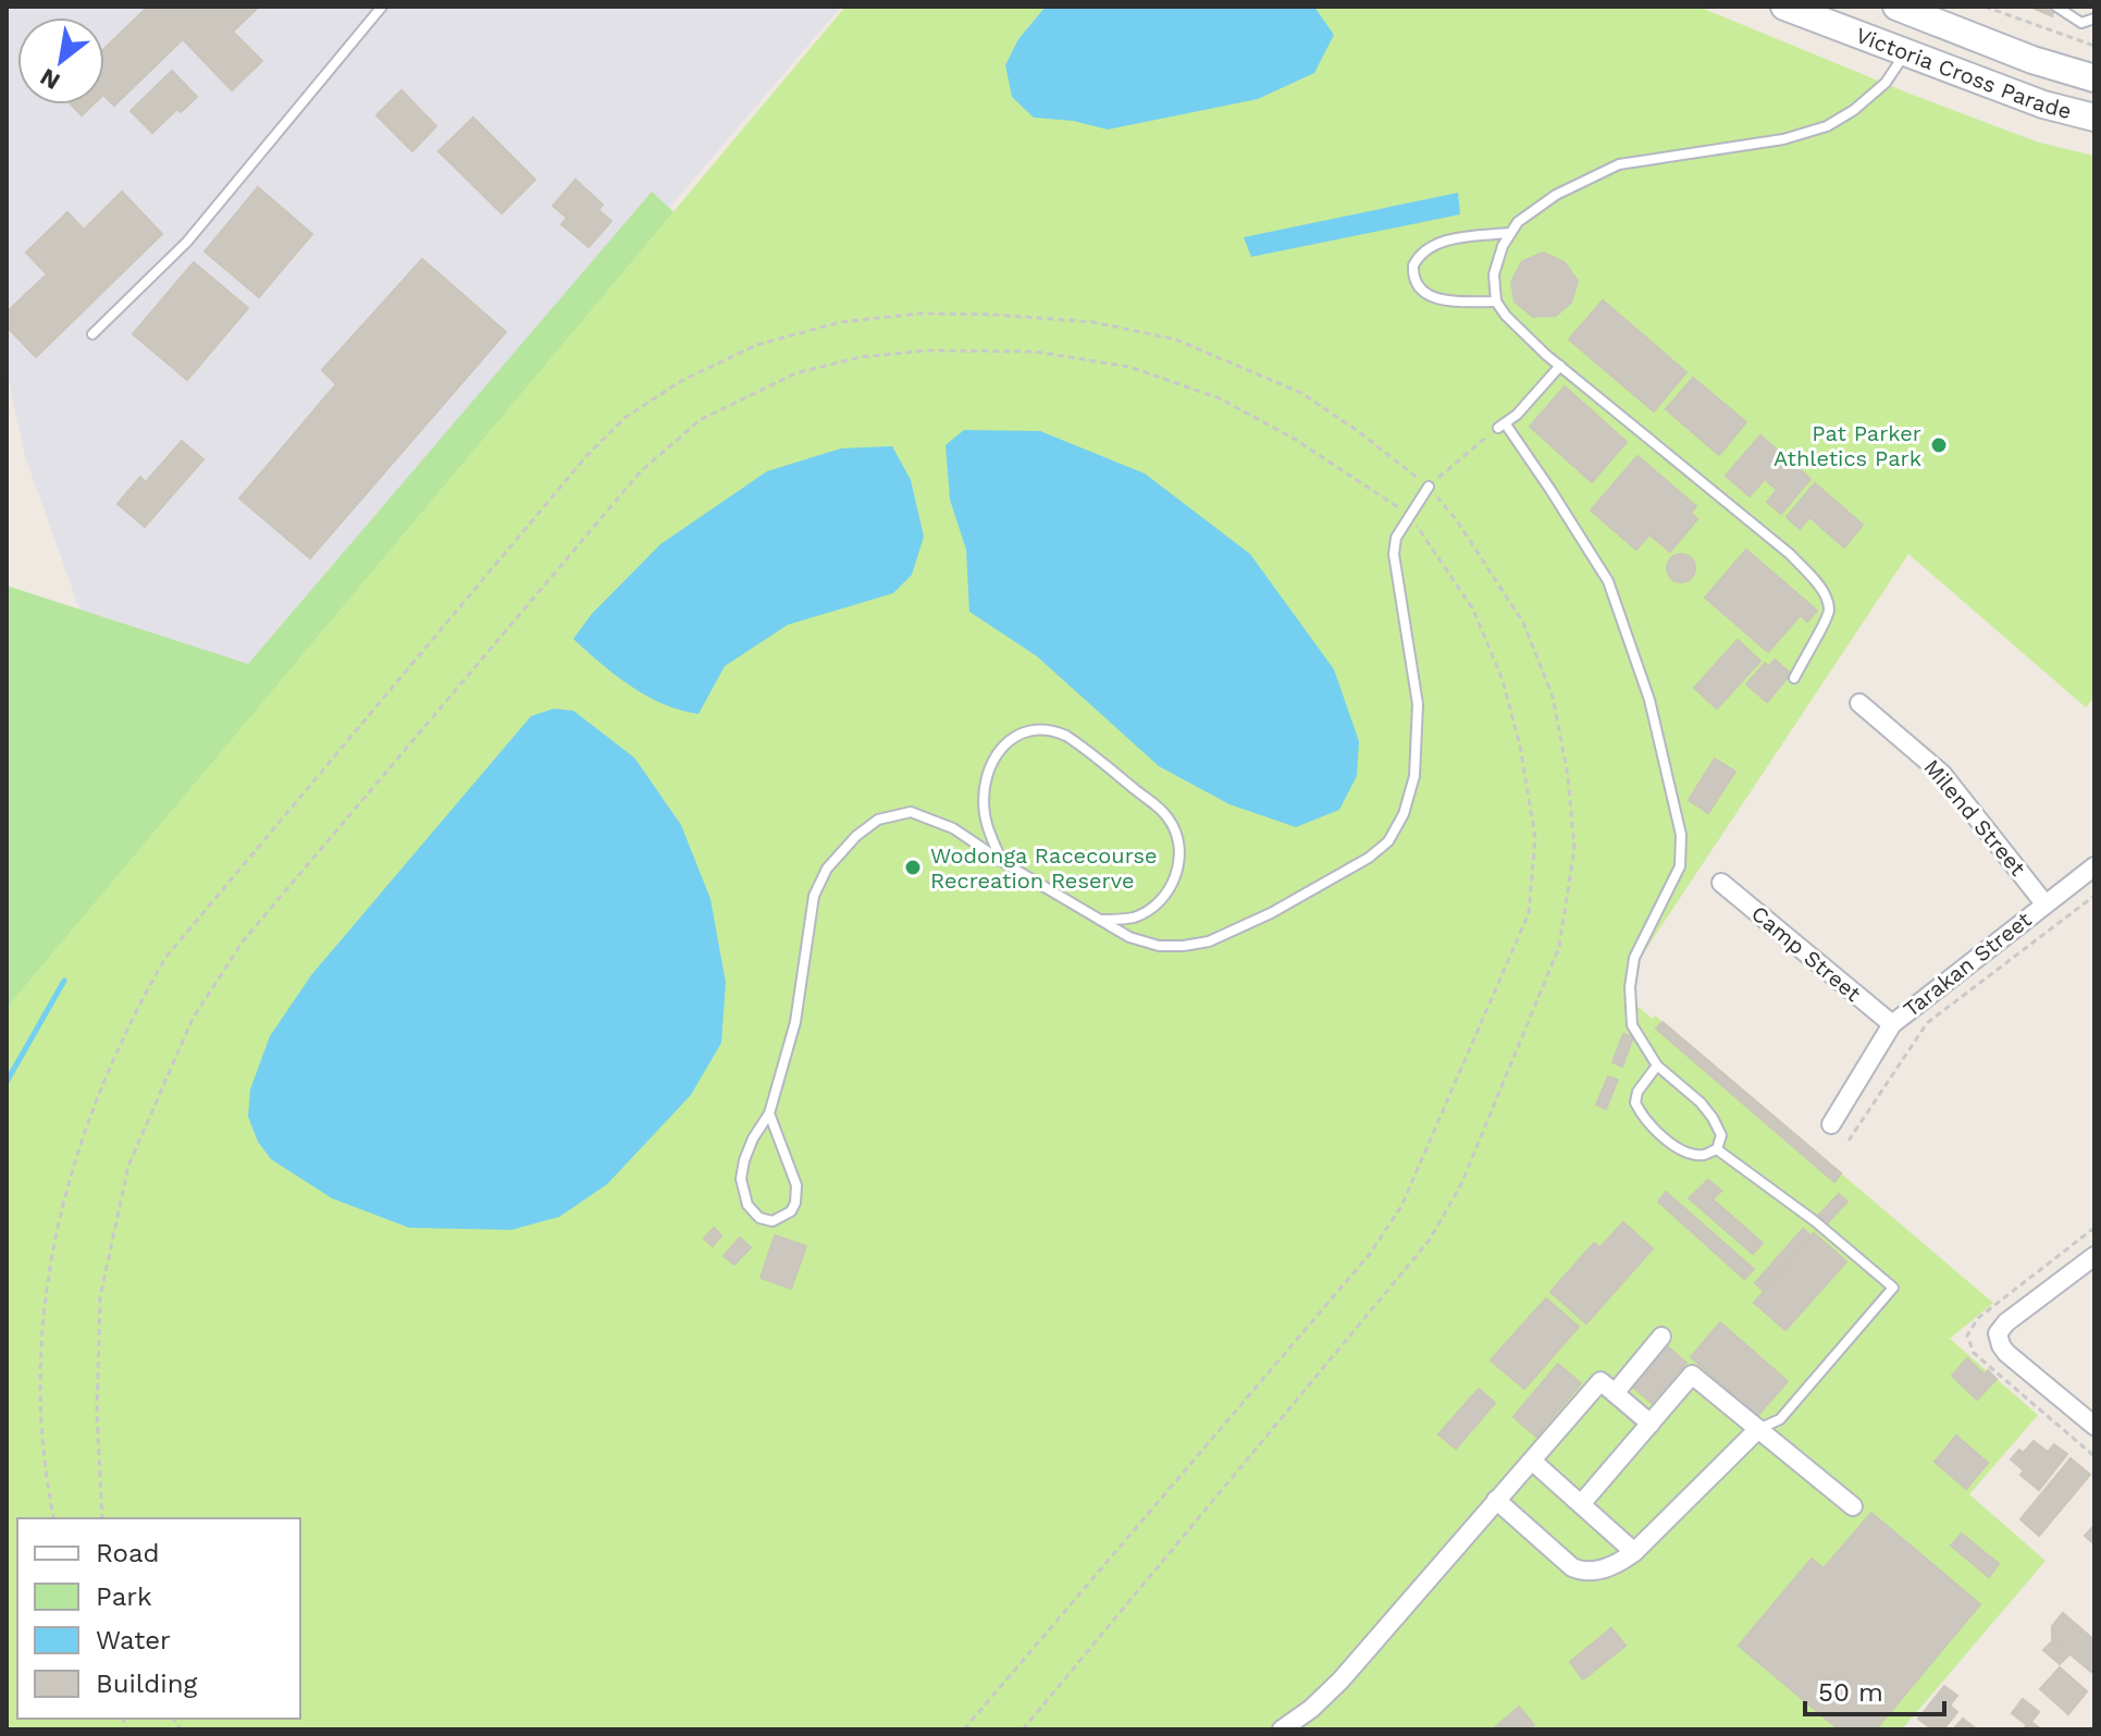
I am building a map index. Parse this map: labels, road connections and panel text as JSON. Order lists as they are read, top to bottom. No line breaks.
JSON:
{"streets":{"main road":["Victoria Cross Parade"],"street":["Milend Street","Camp Street","Tarakan Street"]},"crossings":[["Milend Street","Tarakan Street"],["Camp Street","Tarakan Street"]],"places":["Pat Parker Athletics Park","Wodonga Racecourse Recreation Reserve"],"legend":["Road","Park","Water","Building"],"scale_bar":"50 m","north":"bottom left"}
